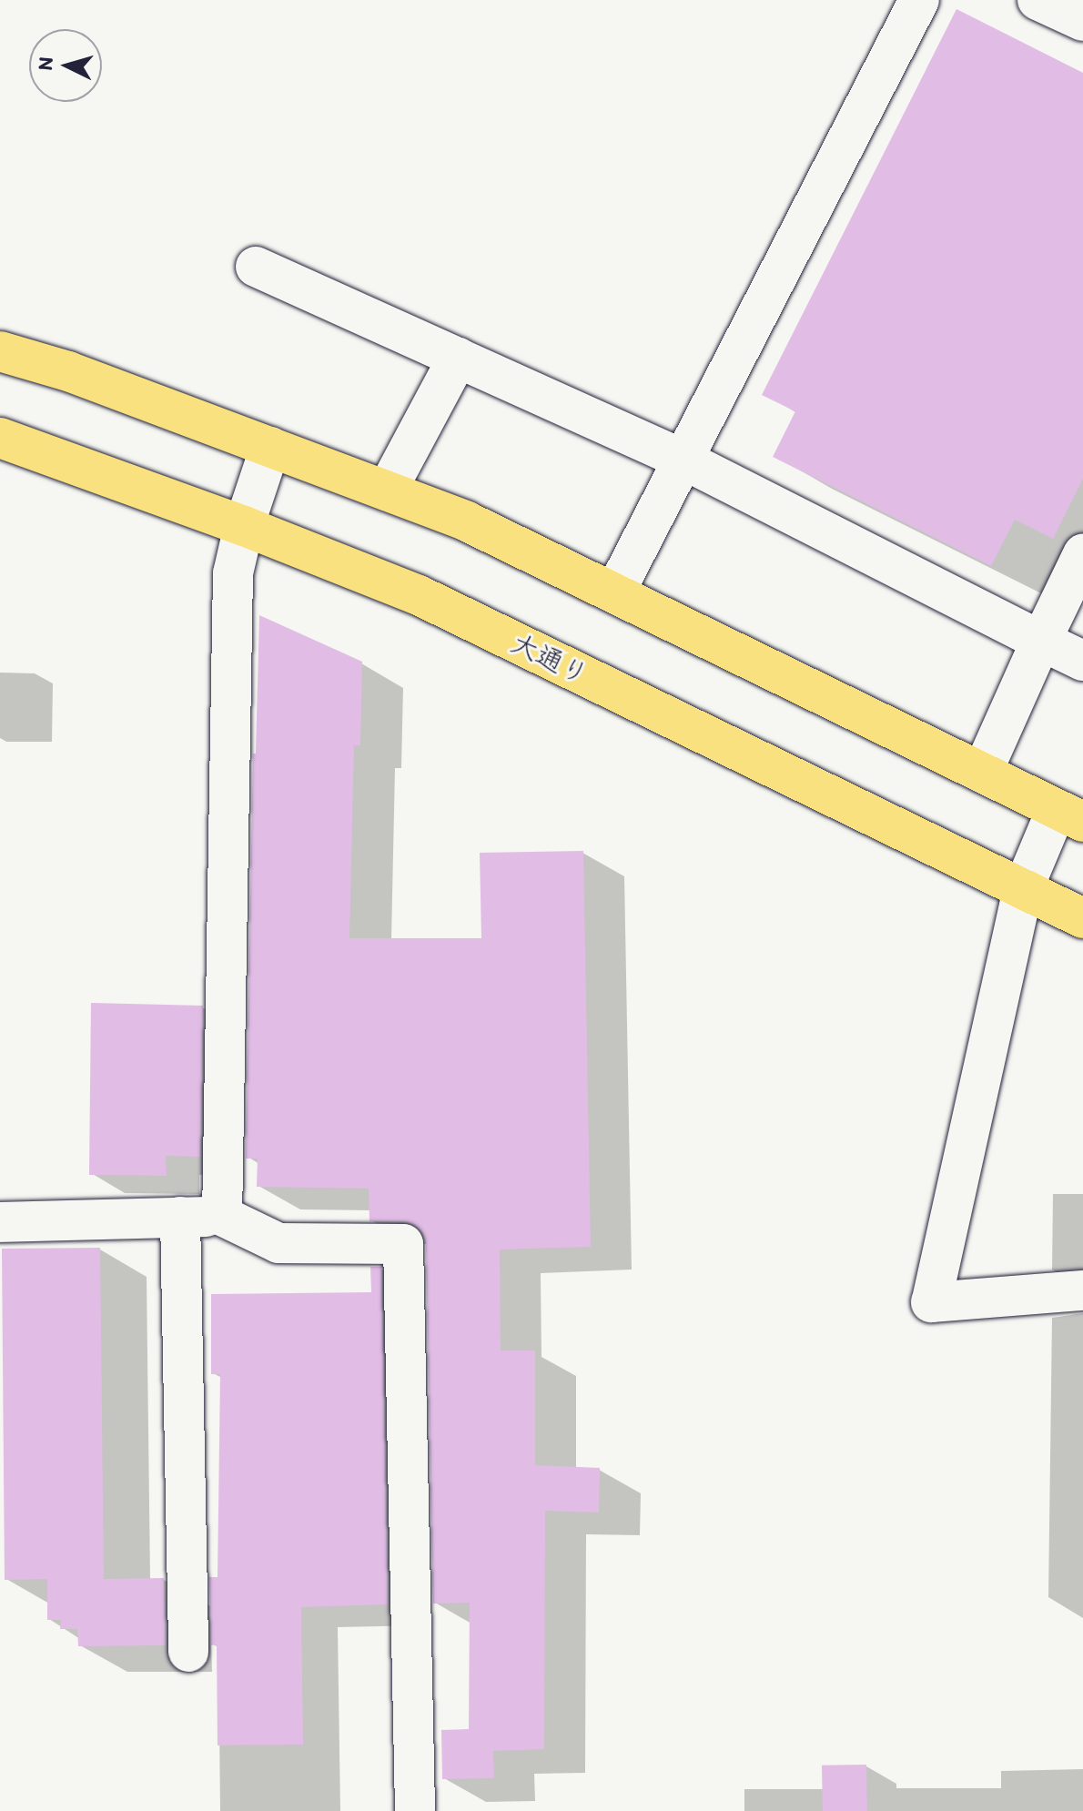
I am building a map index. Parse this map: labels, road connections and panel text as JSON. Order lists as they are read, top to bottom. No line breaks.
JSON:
{"streets":{"highway":["大通り"]},"north":"left"}
